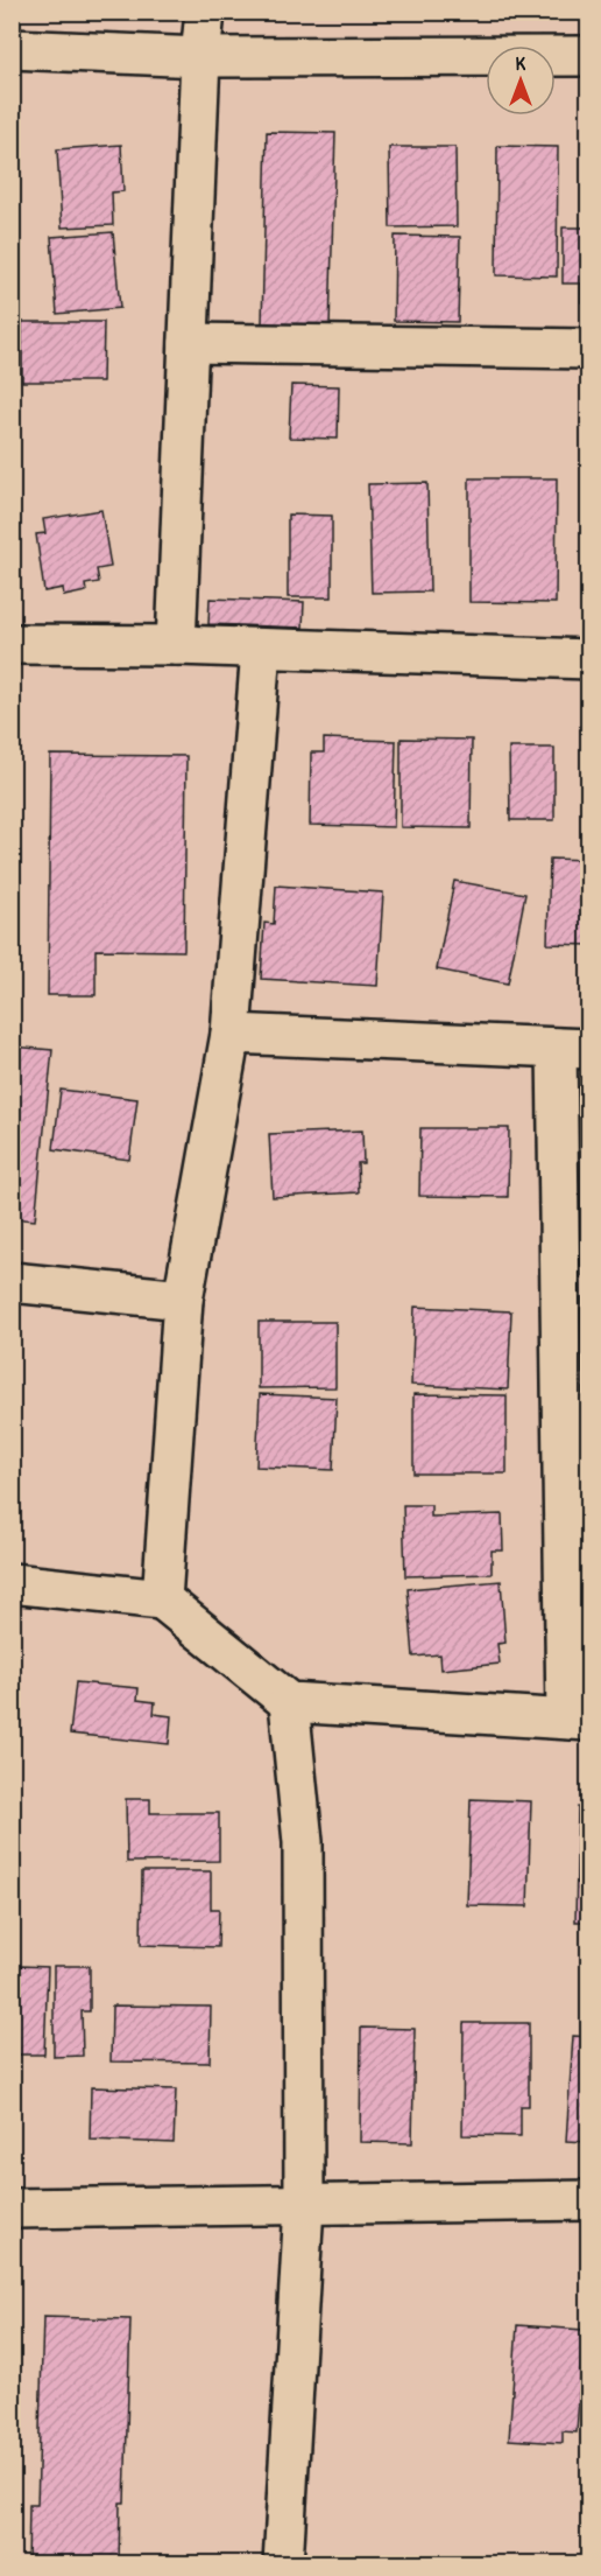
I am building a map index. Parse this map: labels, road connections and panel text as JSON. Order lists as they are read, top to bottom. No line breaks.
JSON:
{"north":"top"}
